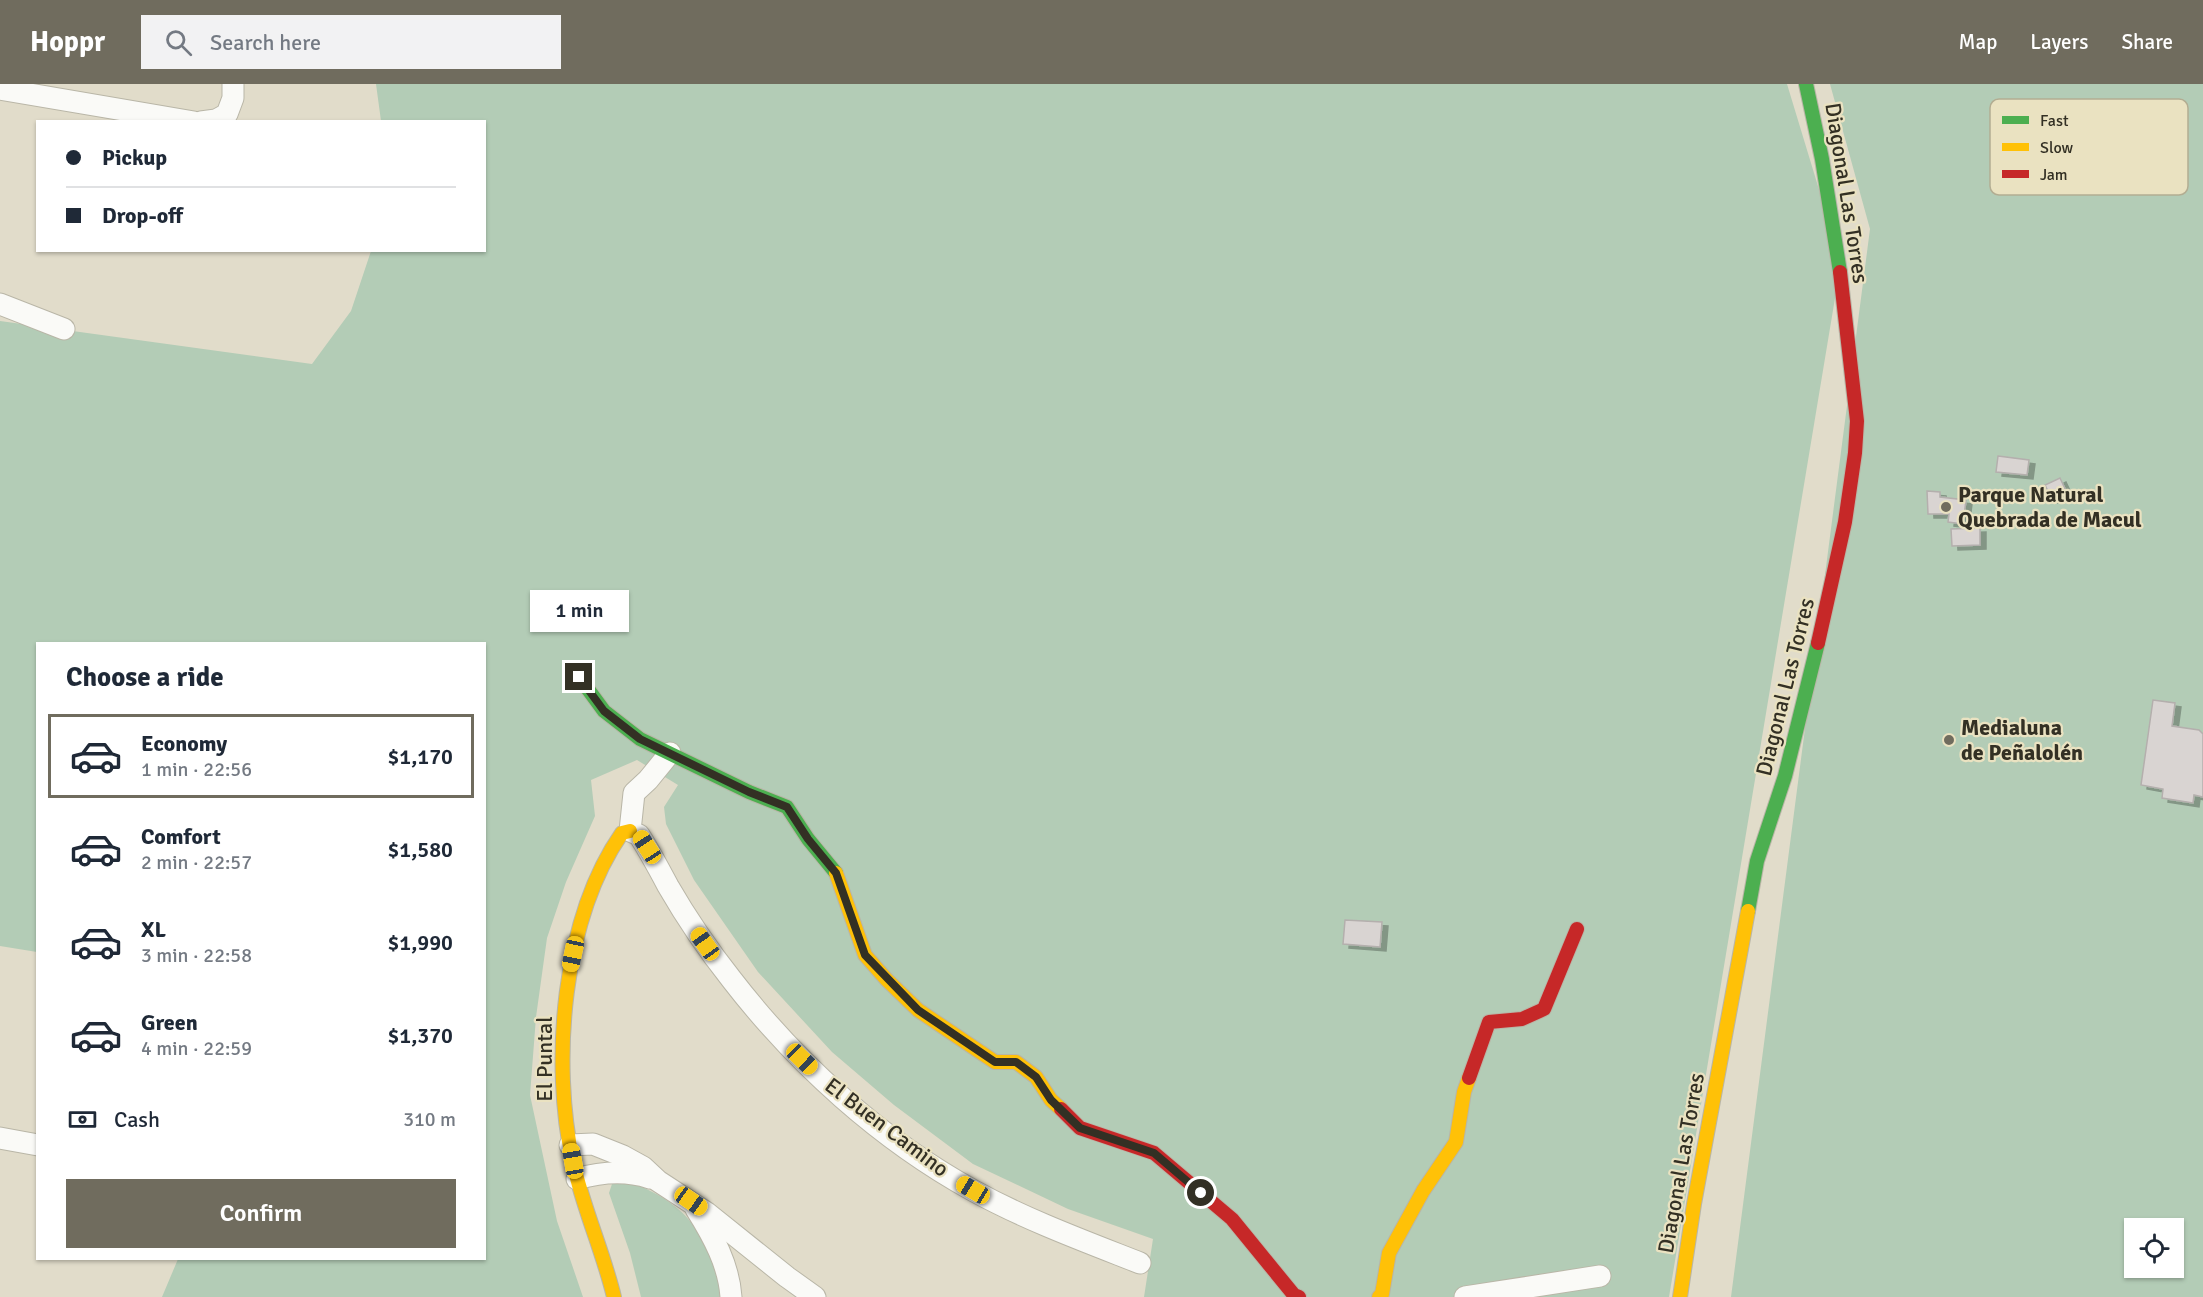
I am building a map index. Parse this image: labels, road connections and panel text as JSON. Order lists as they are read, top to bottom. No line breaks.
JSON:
{"streets":{"street":["Diagonal Las Torres","El Puntal","El Buen Camino"]},"crossings":[["El Puntal","El Buen Camino"]],"places":["Parque Natural Quebrada de Macul","Medialuna de Peñalolén"],"legend":["Fast","Slow","Jam"],"page":{"header":"Hoppr","search":"Search here","nav":["Map","Layers","Share"],"banner":["Pickup","Drop-off"],"bubble":"1 min","heading":"Choose a ride","list":[{"name":"Economy","note":"1 min · 22:56","value":"$1,170"},{"name":"Comfort","note":"2 min · 22:57","value":"$1,580"},{"name":"XL","note":"3 min · 22:58","value":"$1,990"},{"name":"Green","note":"4 min · 22:59","value":"$1,370"}],"pay":["Cash","310 m"],"buttons":"Confirm"}}
